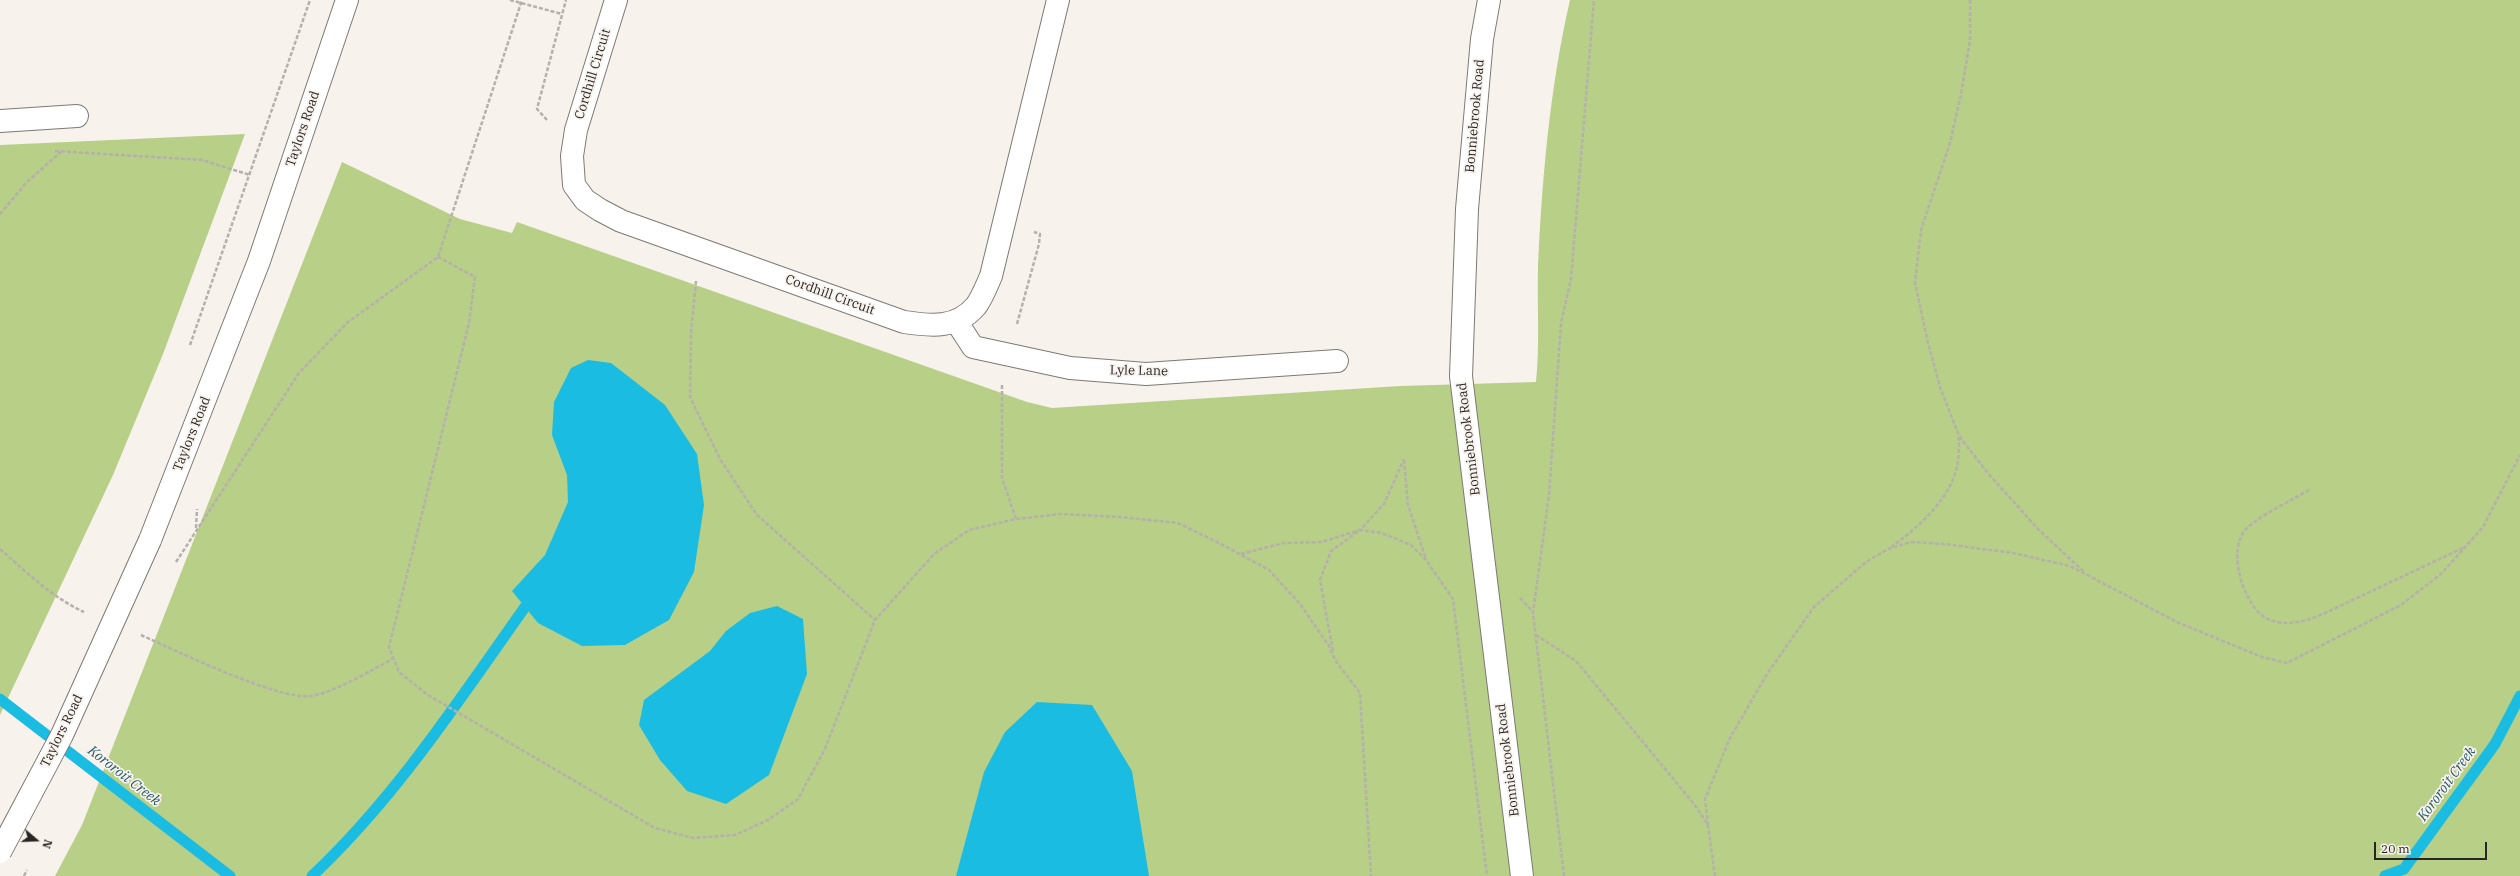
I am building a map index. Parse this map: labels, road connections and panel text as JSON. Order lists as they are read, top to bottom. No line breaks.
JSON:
{"streets":{"street":["Cordhill Circuit","Bonniebrook Road","Taylors Road","Lyle Lane"]},"crossings":[["Cordhill Circuit","Lyle Lane"]],"water":["Kororoit Creek"],"scale_bar":"20 m","north":"right"}
